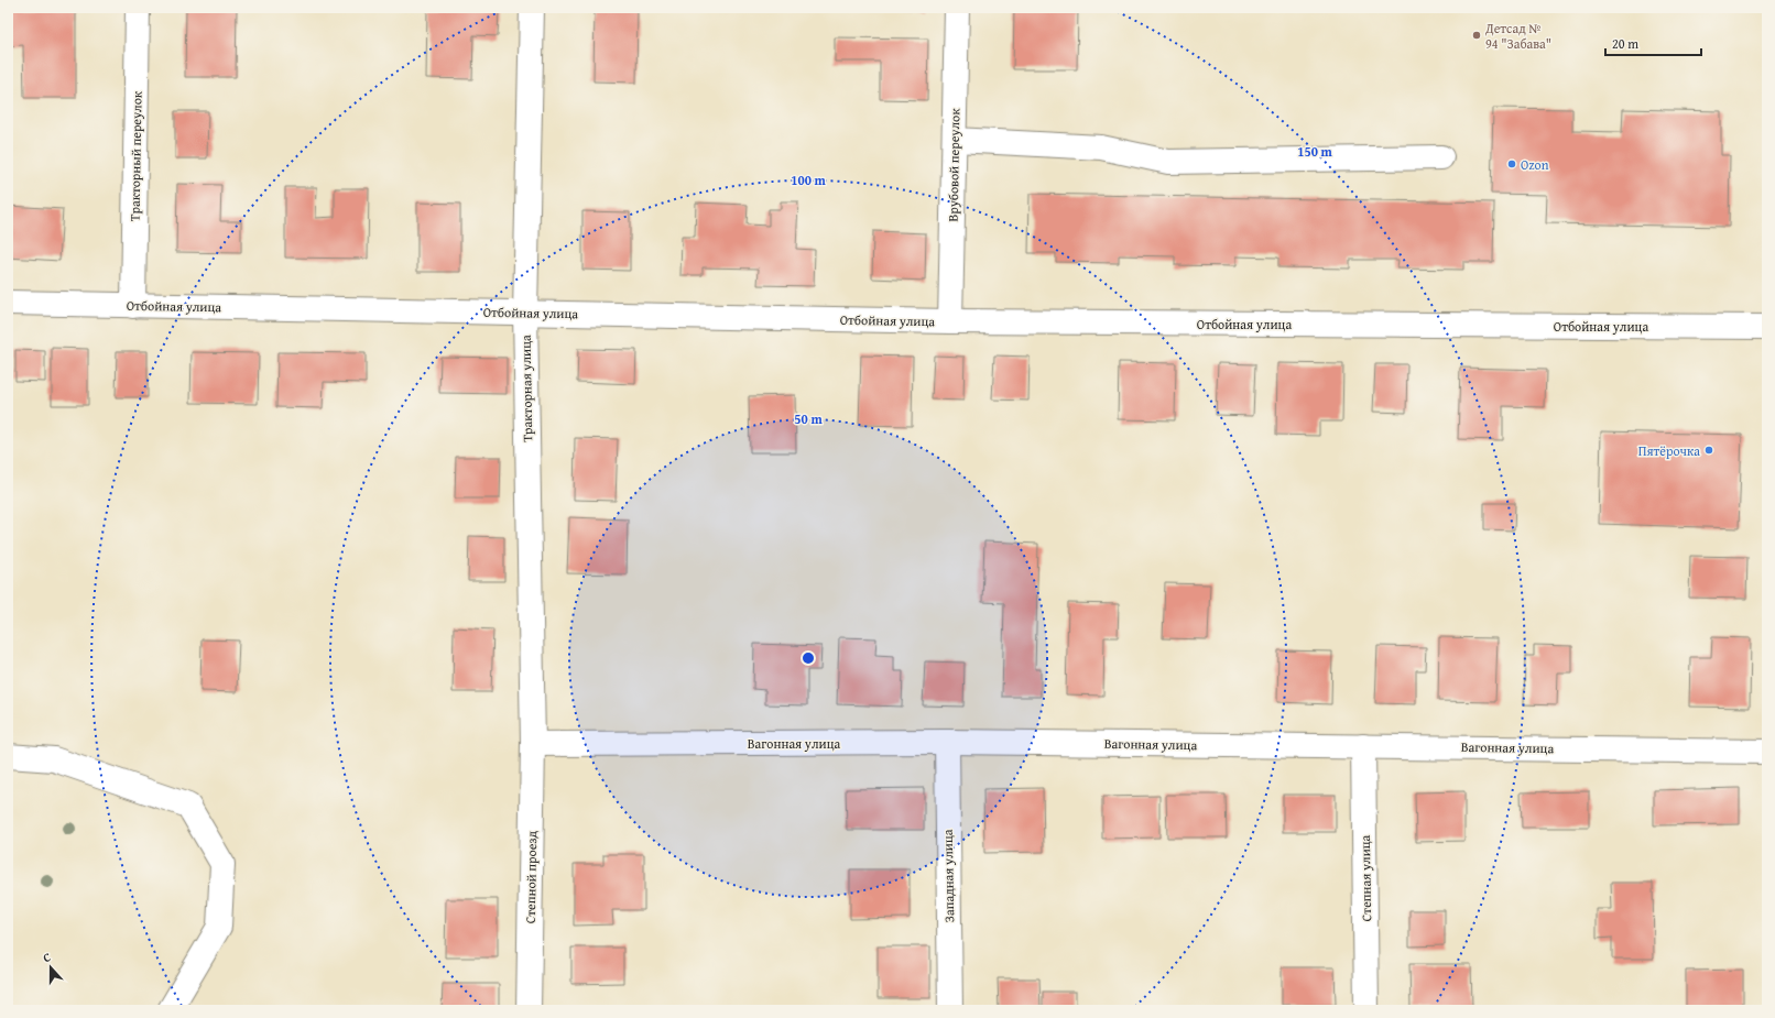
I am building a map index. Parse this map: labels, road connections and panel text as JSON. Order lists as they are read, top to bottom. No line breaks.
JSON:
{"streets":{"street":["Тракторный переулок","Врубовой переулок","Отбойная улица","Тракторная улица","Вагонная улица","Западная улица","Степной проезд","Степная улица"]},"crossings":[["Тракторный переулок","Отбойная улица"],["Врубовой переулок","Отбойная улица"],["Отбойная улица","Тракторная улица"],["Тракторная улица","Вагонная улица"],["Тракторная улица","Степной проезд"],["Вагонная улица","Западная улица"],["Вагонная улица","Степной проезд"],["Вагонная улица","Степная улица"]],"places":["Детсад № 94 \"Забава\"","Ozon","Пятёрочка"],"scale_bar":"20 m","north":"top","rings":["150 m","100 m","50 m"]}
